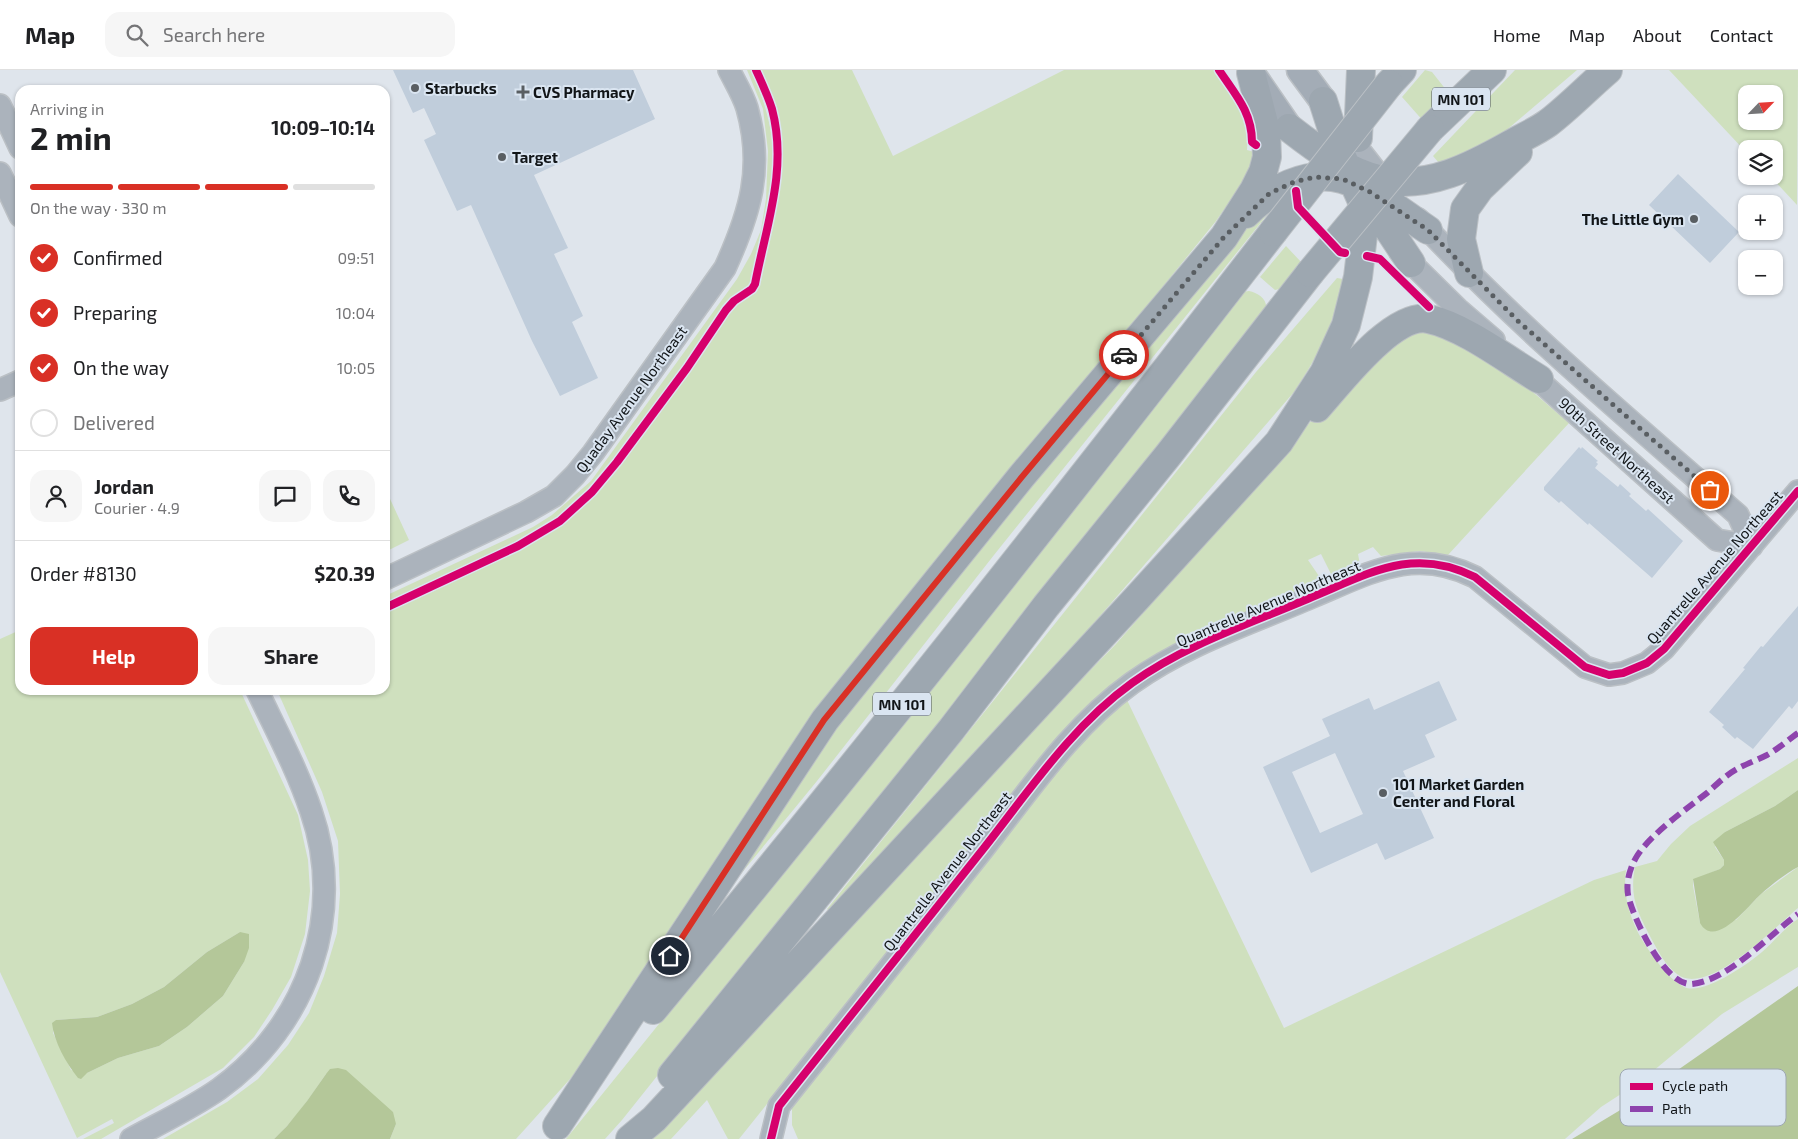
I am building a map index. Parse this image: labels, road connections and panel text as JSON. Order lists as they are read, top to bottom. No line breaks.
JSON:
{"streets":{"highway":["MN 101"],"street":["Quaday Avenue Northeast","90th Street Northeast","Quantrelle Avenue Northeast"]},"crossings":[["90th Street Northeast","Quantrelle Avenue Northeast"]],"places":{"other":["Starbucks","Target","The Little Gym","101 Market Garden Center and Floral"],"health":["CVS Pharmacy"]},"legend":["Cycle path","Path"],"north":"top right","page":{"header":"Map","search":"Search here","nav":["Home","Map","About","Contact"],"map_buttons":["+","−"],"heading":["2 min","Arriving in","10:09–10:14"],"panel":["Jordan","Courier · 4.9","Order #8130","$20.39"],"bar":"On the way · 330 m","list":[["Confirmed","09:51"],["Preparing","10:04"],["On the way","10:05"],"Delivered"],"buttons":["Help","Share"]}}
